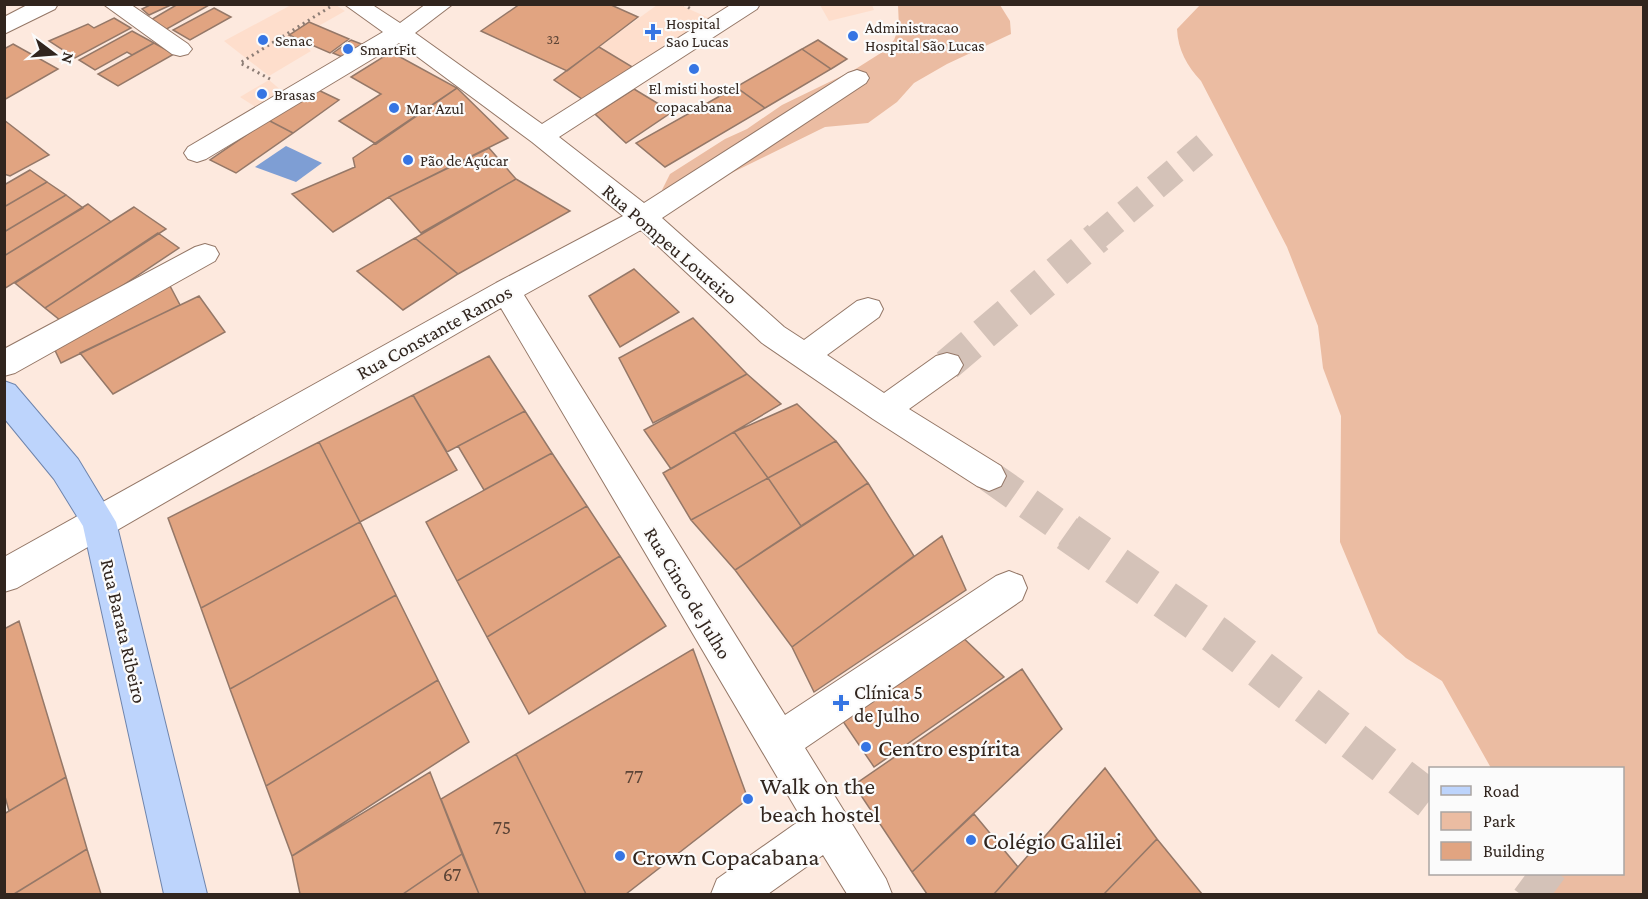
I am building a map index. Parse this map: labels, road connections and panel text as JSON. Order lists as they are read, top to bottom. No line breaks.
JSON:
{"streets":{"main road":["Rua Barata Ribeiro"],"street":["Rua Pompeu Loureiro","Rua Constante Ramos","Rua Cinco de Julho"]},"crossings":[["Rua Pompeu Loureiro","Rua Constante Ramos"],["Rua Constante Ramos","Rua Cinco de Julho"],["Rua Constante Ramos","Rua Barata Ribeiro"]],"places":{"health":["Hospital Sao Lucas","Clínica 5 de Julho"],"other":["Administracao Hospital São Lucas","Senac","SmartFit","El misti hostel copacabana","Brasas","Mar Azul","Pão de Açúcar","Centro espírita","Walk on the beach hostel","Colégio Galilei","Crown Copacabana"]},"house_numbers":["32","77","75","67"],"legend":["Road","Park","Building"],"north":"right"}
